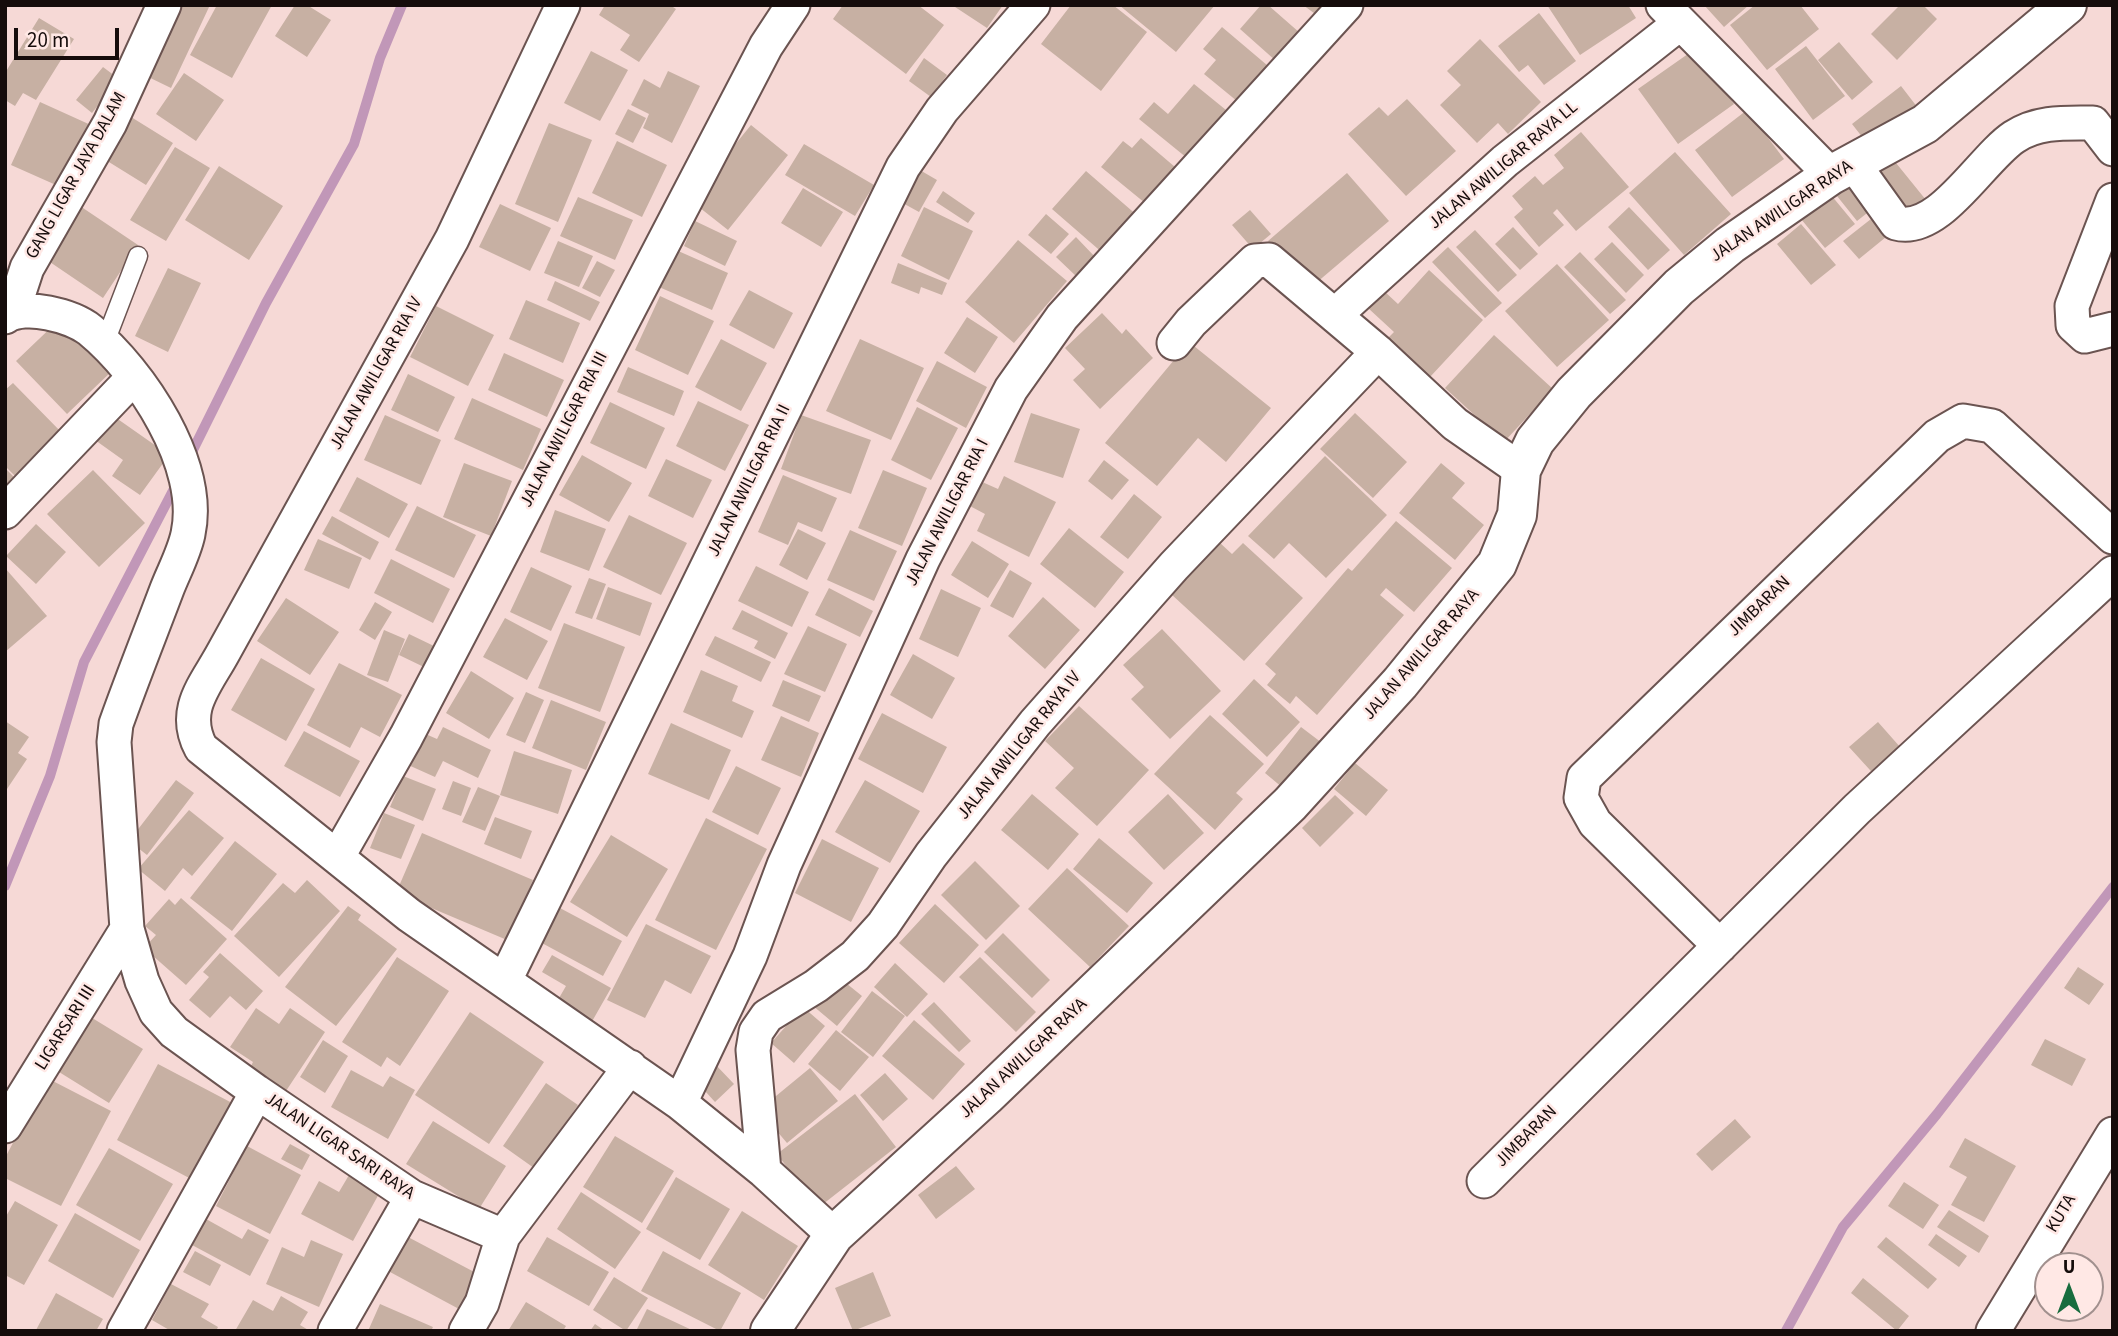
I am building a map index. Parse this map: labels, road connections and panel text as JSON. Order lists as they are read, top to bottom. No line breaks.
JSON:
{"streets":{"street":["JALAN AWILIGAR RAYA LL","GANG LIGAR JAYA DALAM","JALAN AWILIGAR RAYA","JALAN AWILIGAR RIA IV","JALAN AWILIGAR RIA III","JALAN AWILIGAR RIA II","JALAN AWILIGAR RIA I","JIMBARAN","JALAN AWILIGAR RAYA IV","LIGARSARI III","JALAN LIGAR SARI RAYA","KUTA"]},"crossings":[["GANG LIGAR JAYA DALAM","JALAN LIGAR SARI RAYA"],["JALAN AWILIGAR RIA IV","JALAN AWILIGAR RIA III"],["LIGARSARI III","JALAN LIGAR SARI RAYA"]],"scale_bar":"20 m","north":"top"}
